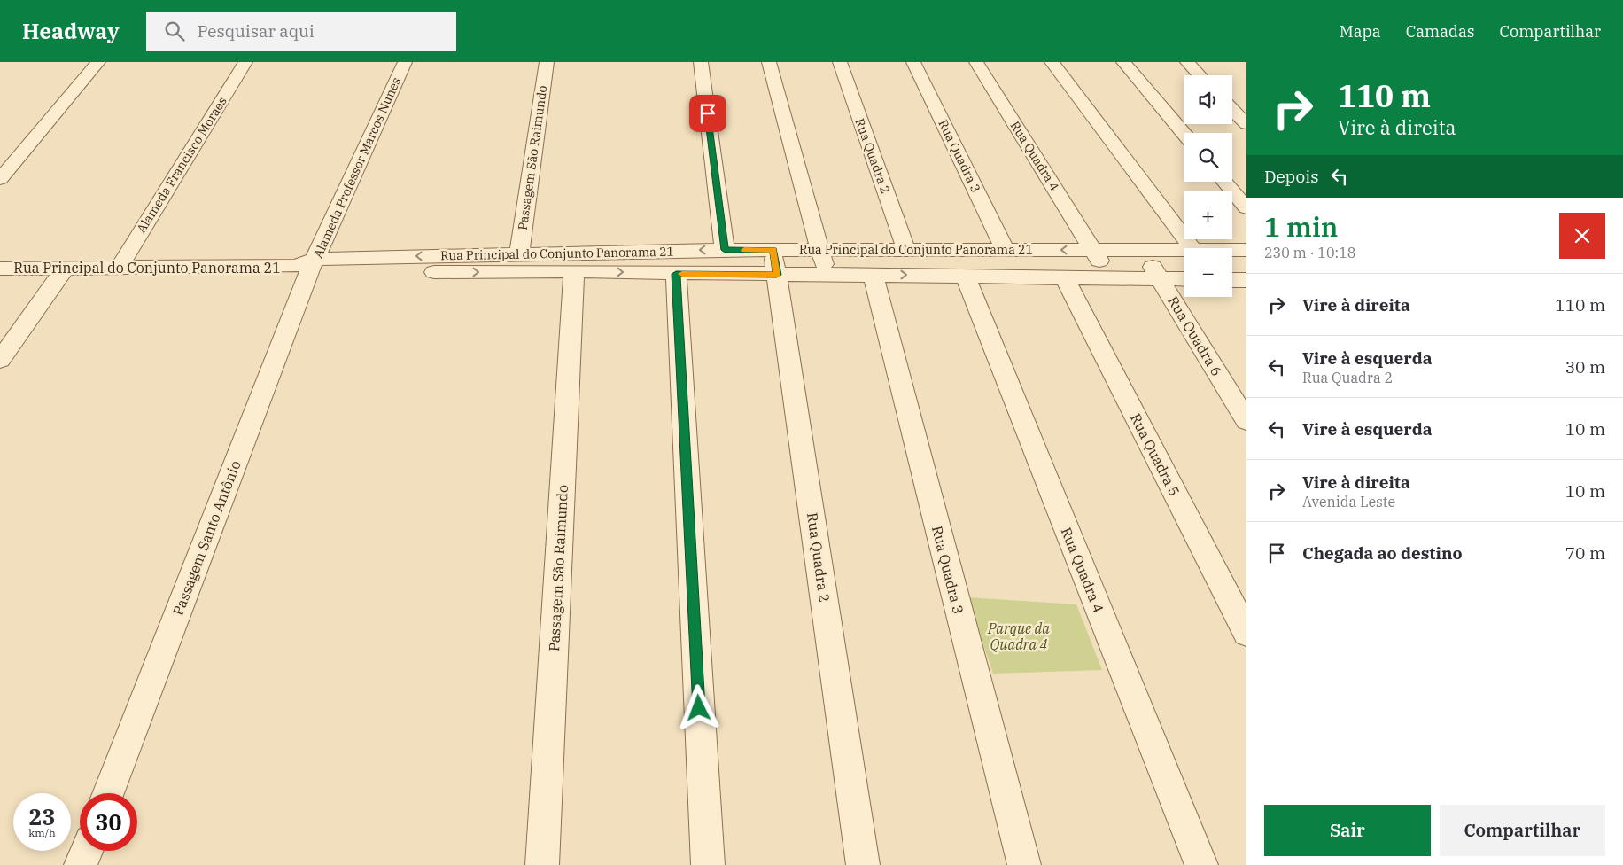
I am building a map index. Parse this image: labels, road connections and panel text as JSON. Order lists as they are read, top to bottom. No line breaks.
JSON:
{"streets":{"street":["Rua Quadra 2","Rua Quadra 3","Rua Quadra 4","Passagem São Raimundo","Alameda Francisco Moraes","Alameda Professor Marcos Nunes","Rua Principal do Conjunto Panorama 21","Rua Quadra 6","Rua Quadra 5","Passagem Santo Antônio"]},"crossings":[["Rua Quadra 2","Rua Principal do Conjunto Panorama 21"],["Rua Quadra 3","Rua Principal do Conjunto Panorama 21"],["Rua Quadra 4","Rua Principal do Conjunto Panorama 21"],["Passagem São Raimundo","Rua Principal do Conjunto Panorama 21"],["Alameda Francisco Moraes","Rua Principal do Conjunto Panorama 21"],["Alameda Professor Marcos Nunes","Rua Principal do Conjunto Panorama 21"],["Alameda Professor Marcos Nunes","Passagem Santo Antônio"],["Rua Principal do Conjunto Panorama 21","Rua Quadra 6"],["Rua Principal do Conjunto Panorama 21","Rua Quadra 5"],["Rua Principal do Conjunto Panorama 21","Passagem Santo Antônio"]],"parks":["Parque da Quadra 4"],"page":{"header":"Headway","search":"Pesquisar aqui","nav":["Mapa","Camadas","Compartilhar"],"turn":["110 m","Vire à direita"],"map_buttons":["+","−"],"then":"Depois","heading":["1 min","230 m · 10:18"],"list":[{"name":"Vire à direita","value":"110 m"},{"name":"Vire à esquerda","note":"Rua Quadra 2","value":"30 m"},{"name":"Vire à esquerda","value":"10 m"},{"name":"Vire à direita","note":"Avenida Leste","value":"10 m"},{"name":"Chegada ao destino","value":"70 m"}],"speed":"23 km/h","limit":"30","buttons":["Sair","Compartilhar"]}}
